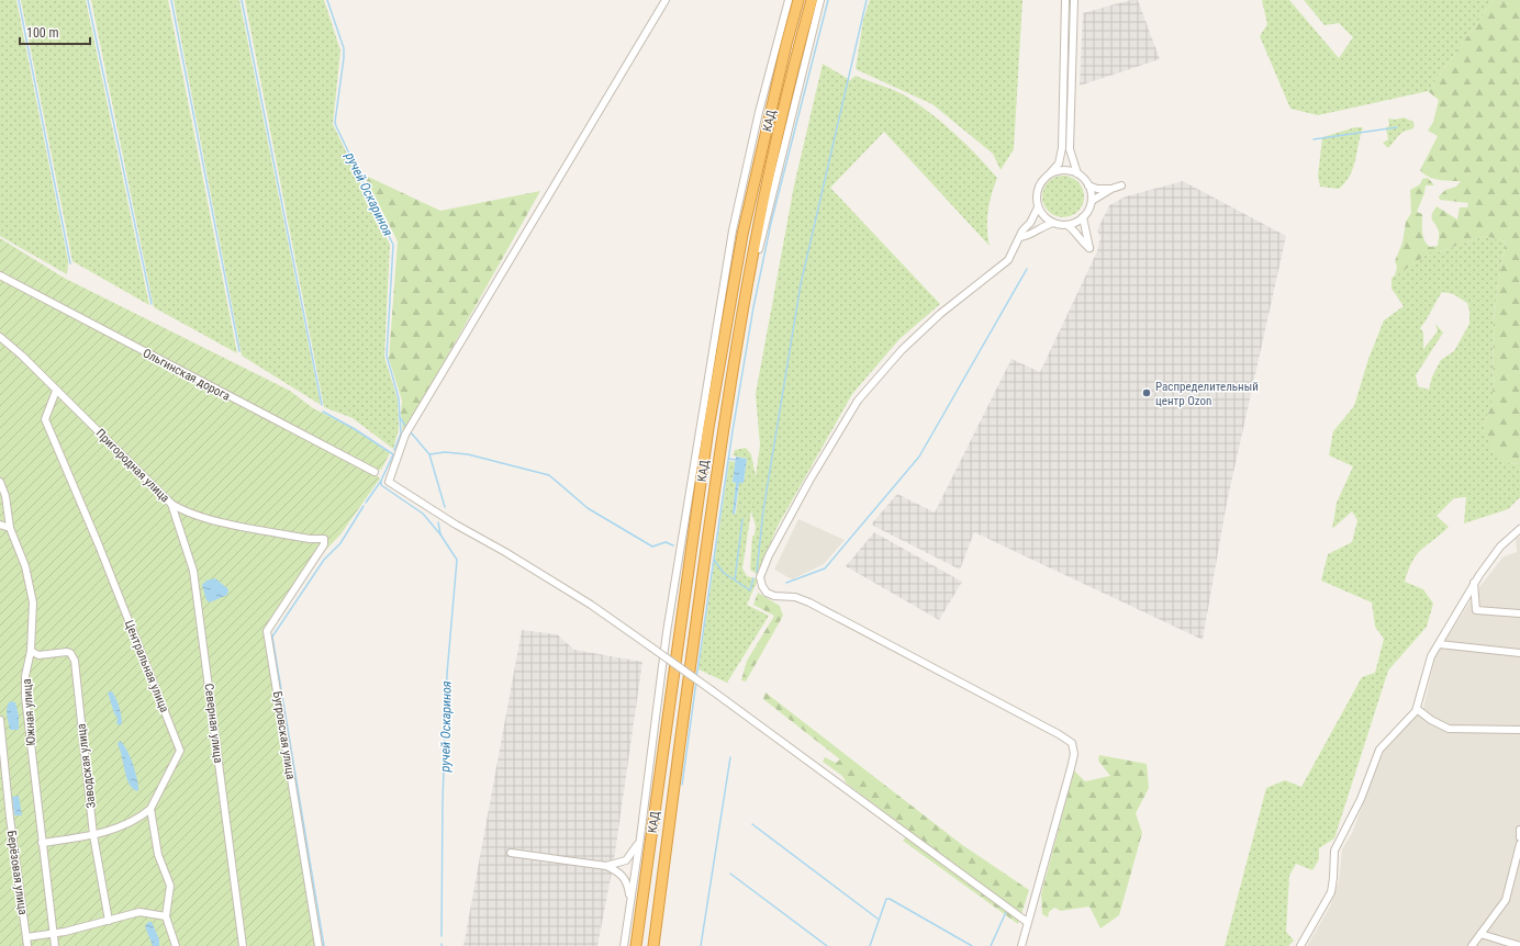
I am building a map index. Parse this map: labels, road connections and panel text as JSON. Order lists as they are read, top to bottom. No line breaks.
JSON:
{"streets":{"highway":["КАД"],"street":["Ольгинская дорога","Пригородная улица","Центральная улица","Южная улица","Северная улица","Бугровская улица","Заводская улица","Берёзовая улица"]},"crossings":[["Пригородная улица","Центральная улица"],["Пригородная улица","Северная улица"],["Пригородная улица","Бугровская улица"],["Южная улица","Заводская улица"]],"water":["ручей Оскариноя"],"places":["Распределительный центр Ozon"],"scale_bar":"100 m"}
